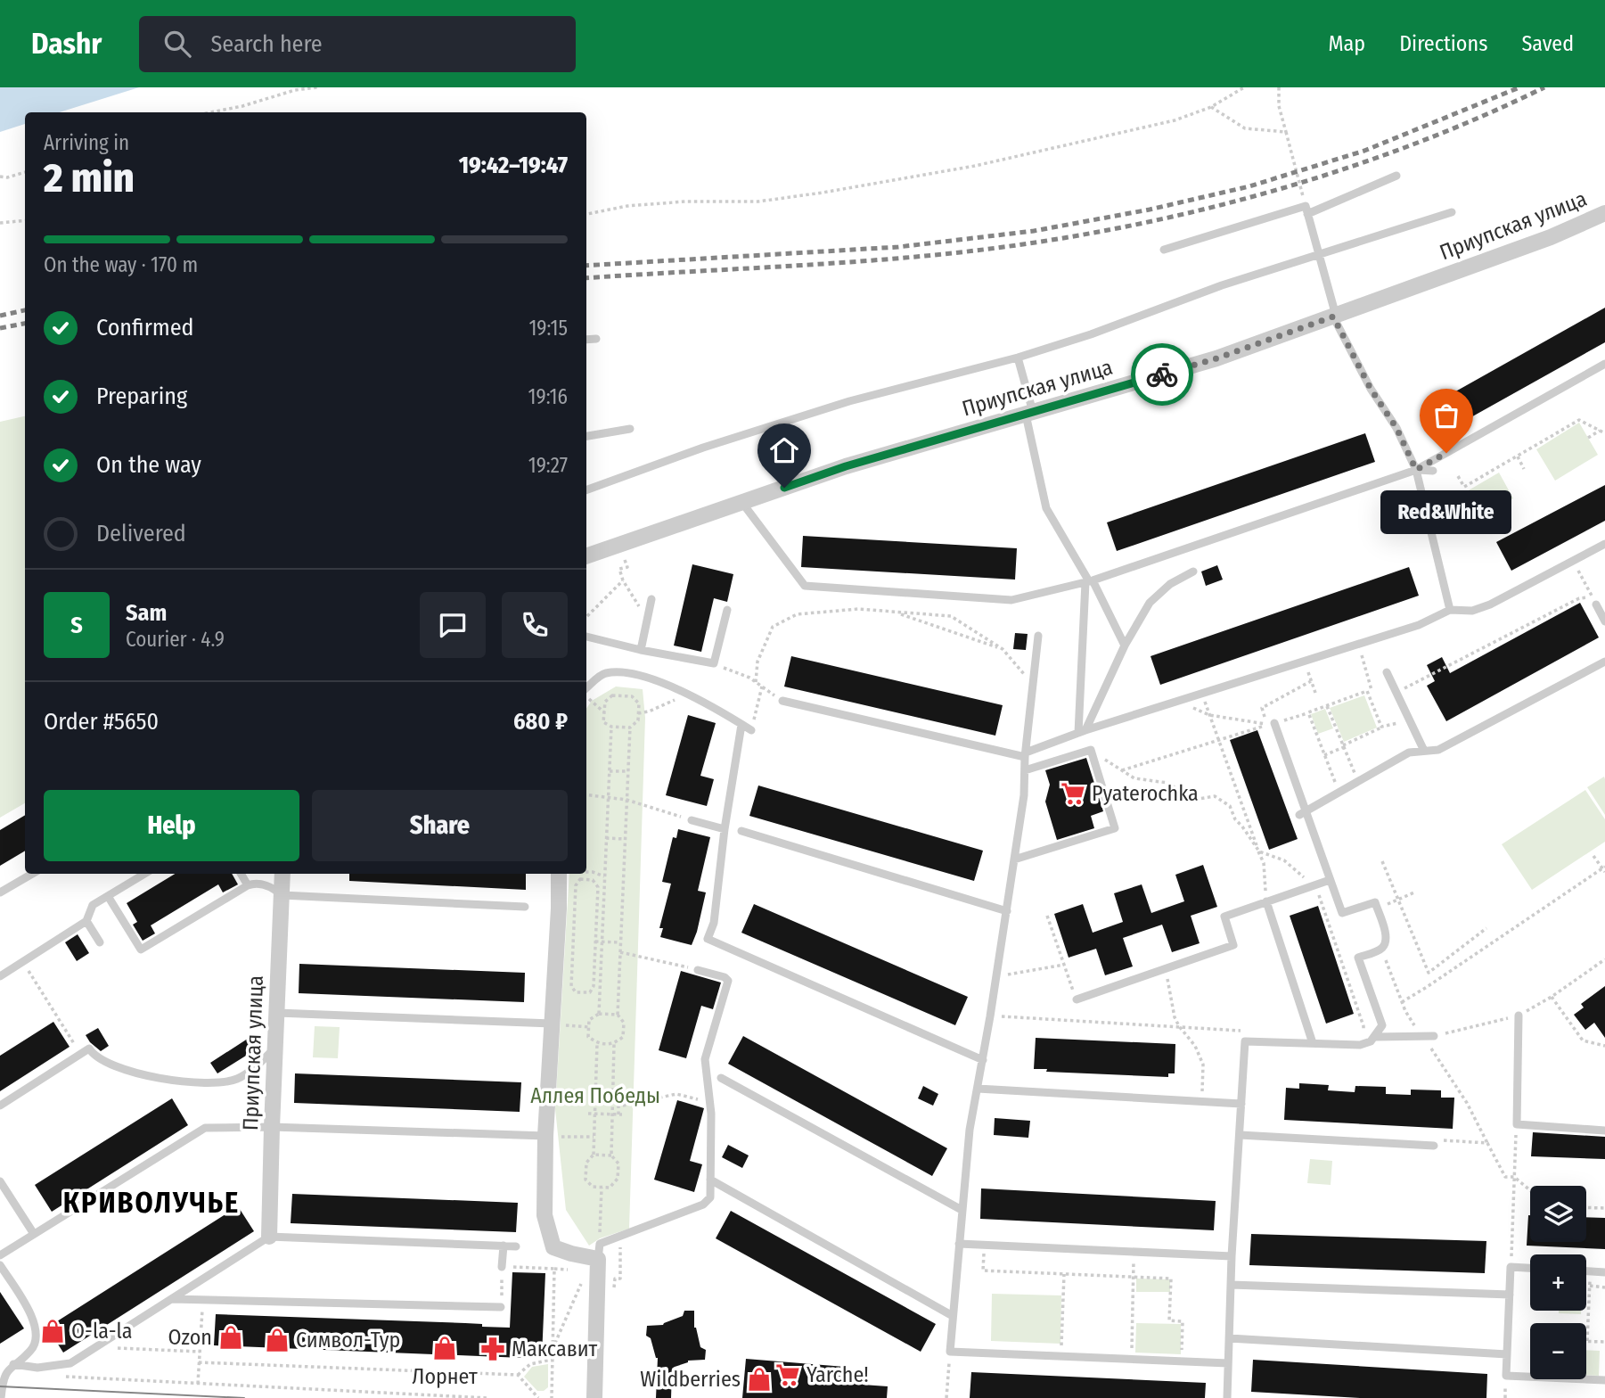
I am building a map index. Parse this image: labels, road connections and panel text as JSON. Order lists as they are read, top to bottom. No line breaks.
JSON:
{"streets":{"street":["Приупская улица"]},"districts":["КРИВОЛУЧЬЕ"],"parks":["Аллея Победы"],"places":{"other":["Red&White"],"supermarket":["Pyaterochka","Yarche!"],"shop":["O-la-la","Ozon","Символ-Тур","Лорнет","Wildberries"],"pharmacy":["Максавит"]},"page":{"header":"Dashr","search":"Search here","nav":["Map","Directions","Saved"],"heading":["2 min","Arriving in","19:42–19:47"],"panel":["Sam","Courier · 4.9","Order #5650","680 ₽"],"bar":"On the way · 170 m","list":[["Confirmed","19:15"],["Preparing","19:16"],["On the way","19:27"],"Delivered"],"bubble":"Red&White","round":"S","buttons":["Help","Share"],"map_buttons":["+","−"]}}
